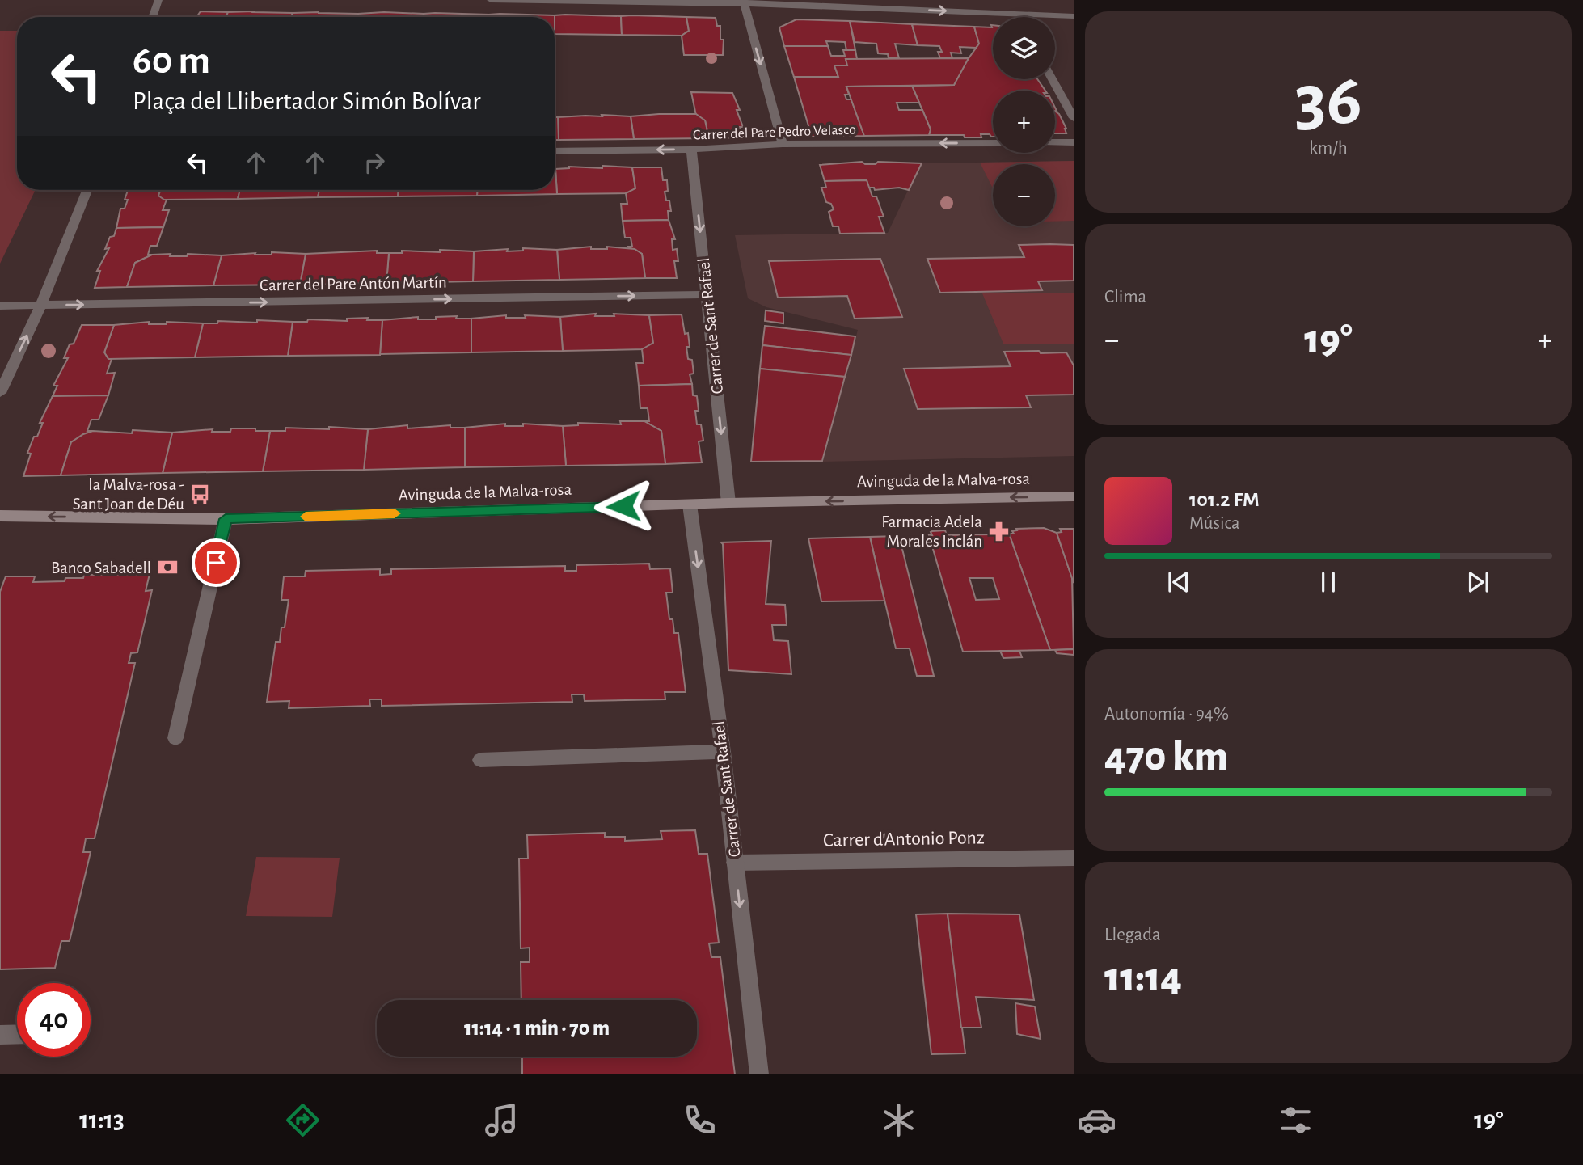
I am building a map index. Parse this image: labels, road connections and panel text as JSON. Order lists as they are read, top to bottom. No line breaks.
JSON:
{"streets":{"street":["Carrer del Pare Pedro Velasco","Carrer del Pare Antón Martín","Carrer de Sant Rafael","Avinguda de la Malva-rosa","Carrer d'Antonio Ponz"]},"crossings":[["Carrer del Pare Pedro Velasco","Carrer de Sant Rafael"],["Carrer del Pare Antón Martín","Carrer de Sant Rafael"],["Carrer de Sant Rafael","Avinguda de la Malva-rosa"],["Carrer de Sant Rafael","Carrer d'Antonio Ponz"]],"one_way":["Carrer del Pare Pedro Velasco","Carrer del Pare Antón Martín","Carrer de Sant Rafael","Avinguda de la Malva-rosa"],"places":{"bus stop":["la Malva-rosa - Sant Joan de Déu"],"pharmacy":["Farmacia Adela Morales Inclán"],"bank":["Banco Sabadell"]},"page":{"tile":[["36","km/h"],"Clima",["Autonomía · 94%","470 km"],["Llegada","11:14"]],"map_buttons":["+","−"],"turn":["60 m","Plaça del Llibertador Simón Bolívar"],"heat":["−","19°","+"],"song":["101.2 FM","Música"],"limit":"40","trip":"11:14 · 1 min · 70 m","tabs":["11:13","19°"]}}
